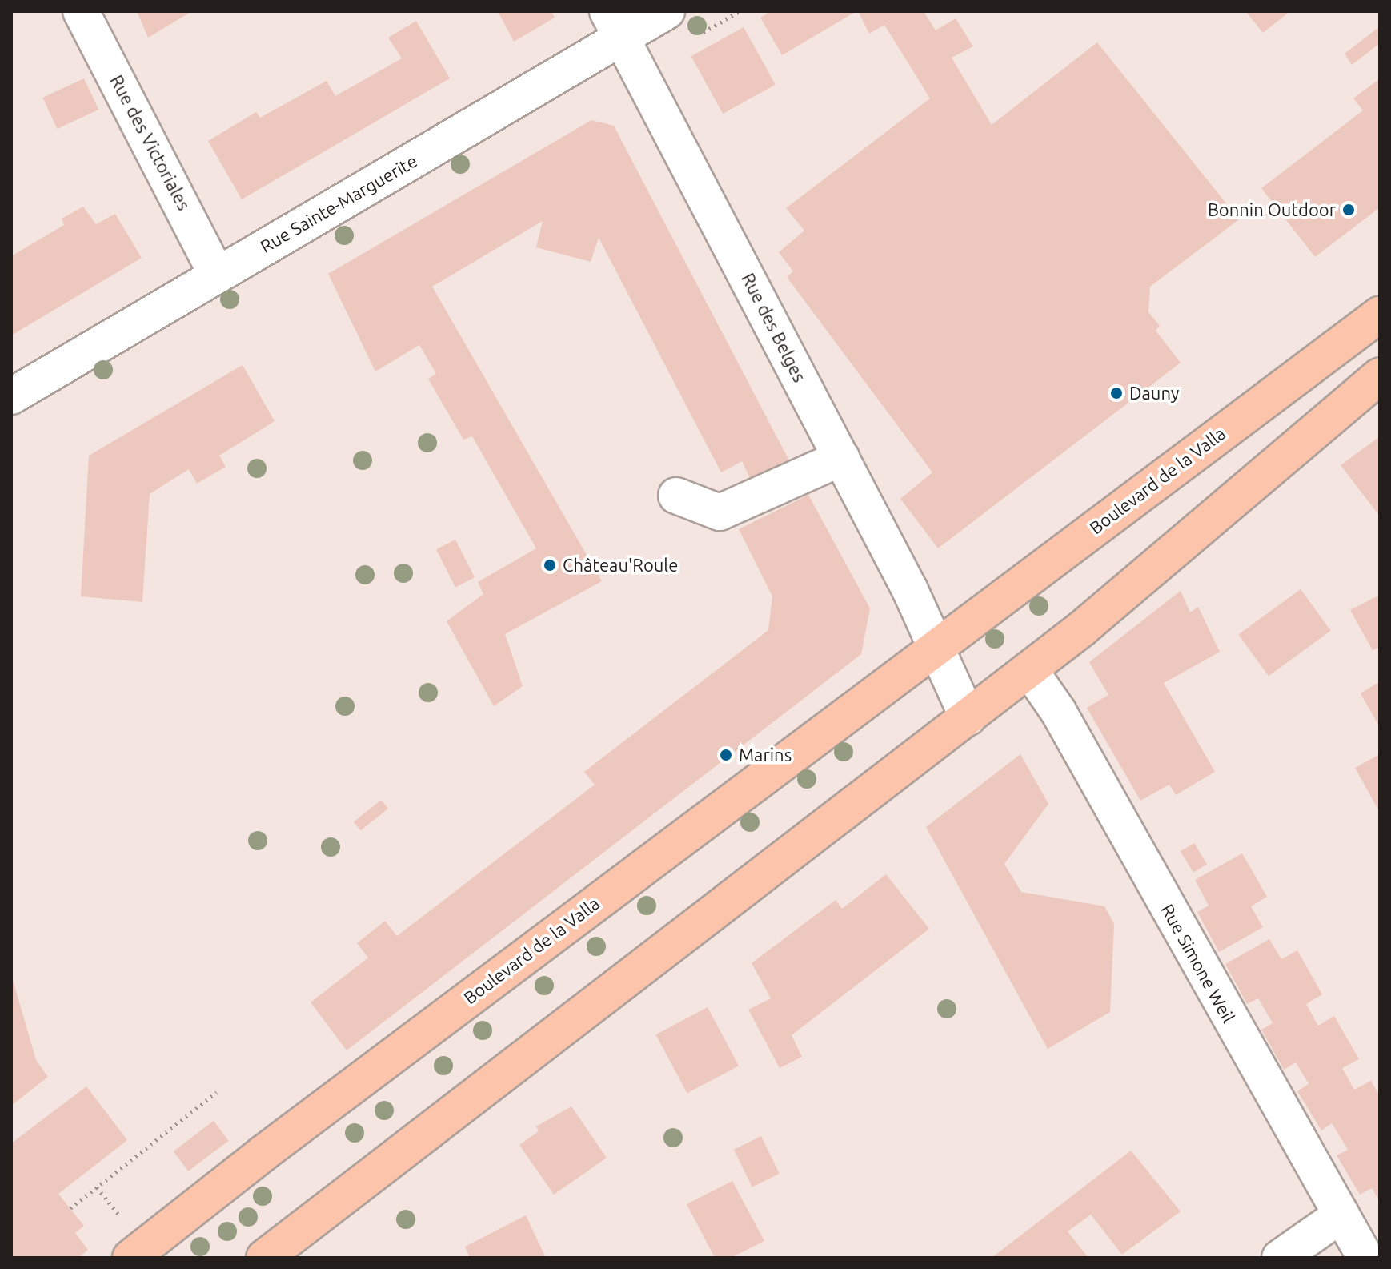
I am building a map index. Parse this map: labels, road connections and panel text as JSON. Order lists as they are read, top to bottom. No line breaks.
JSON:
{"streets":{"main road":["Boulevard de la Valla"],"street":["Rue des Victoriales","Rue Sainte-Marguerite","Rue des Belges","Rue Simone Weil"]},"crossings":[["Rue des Victoriales","Rue Sainte-Marguerite"],["Rue Sainte-Marguerite","Rue des Belges"],["Rue des Belges","Boulevard de la Valla"]],"places":["Bonnin Outdoor","Dauny","Château'Roule","Marins"]}
